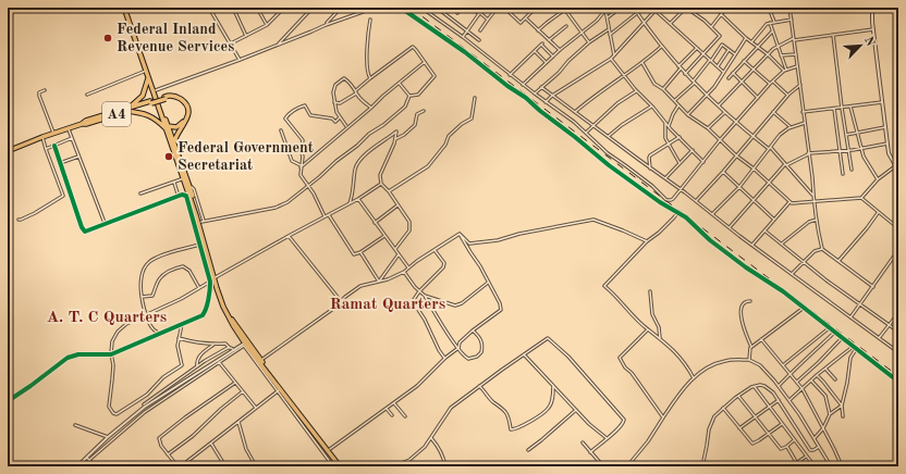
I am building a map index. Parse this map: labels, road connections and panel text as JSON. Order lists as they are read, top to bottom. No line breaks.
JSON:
{"streets":{"highway":["A4"]},"districts":["Ramat Quarters","A. T. C Quarters"],"places":["Federal Inland Revenue Services","Federal Government Secretariat"],"north":"top right"}
